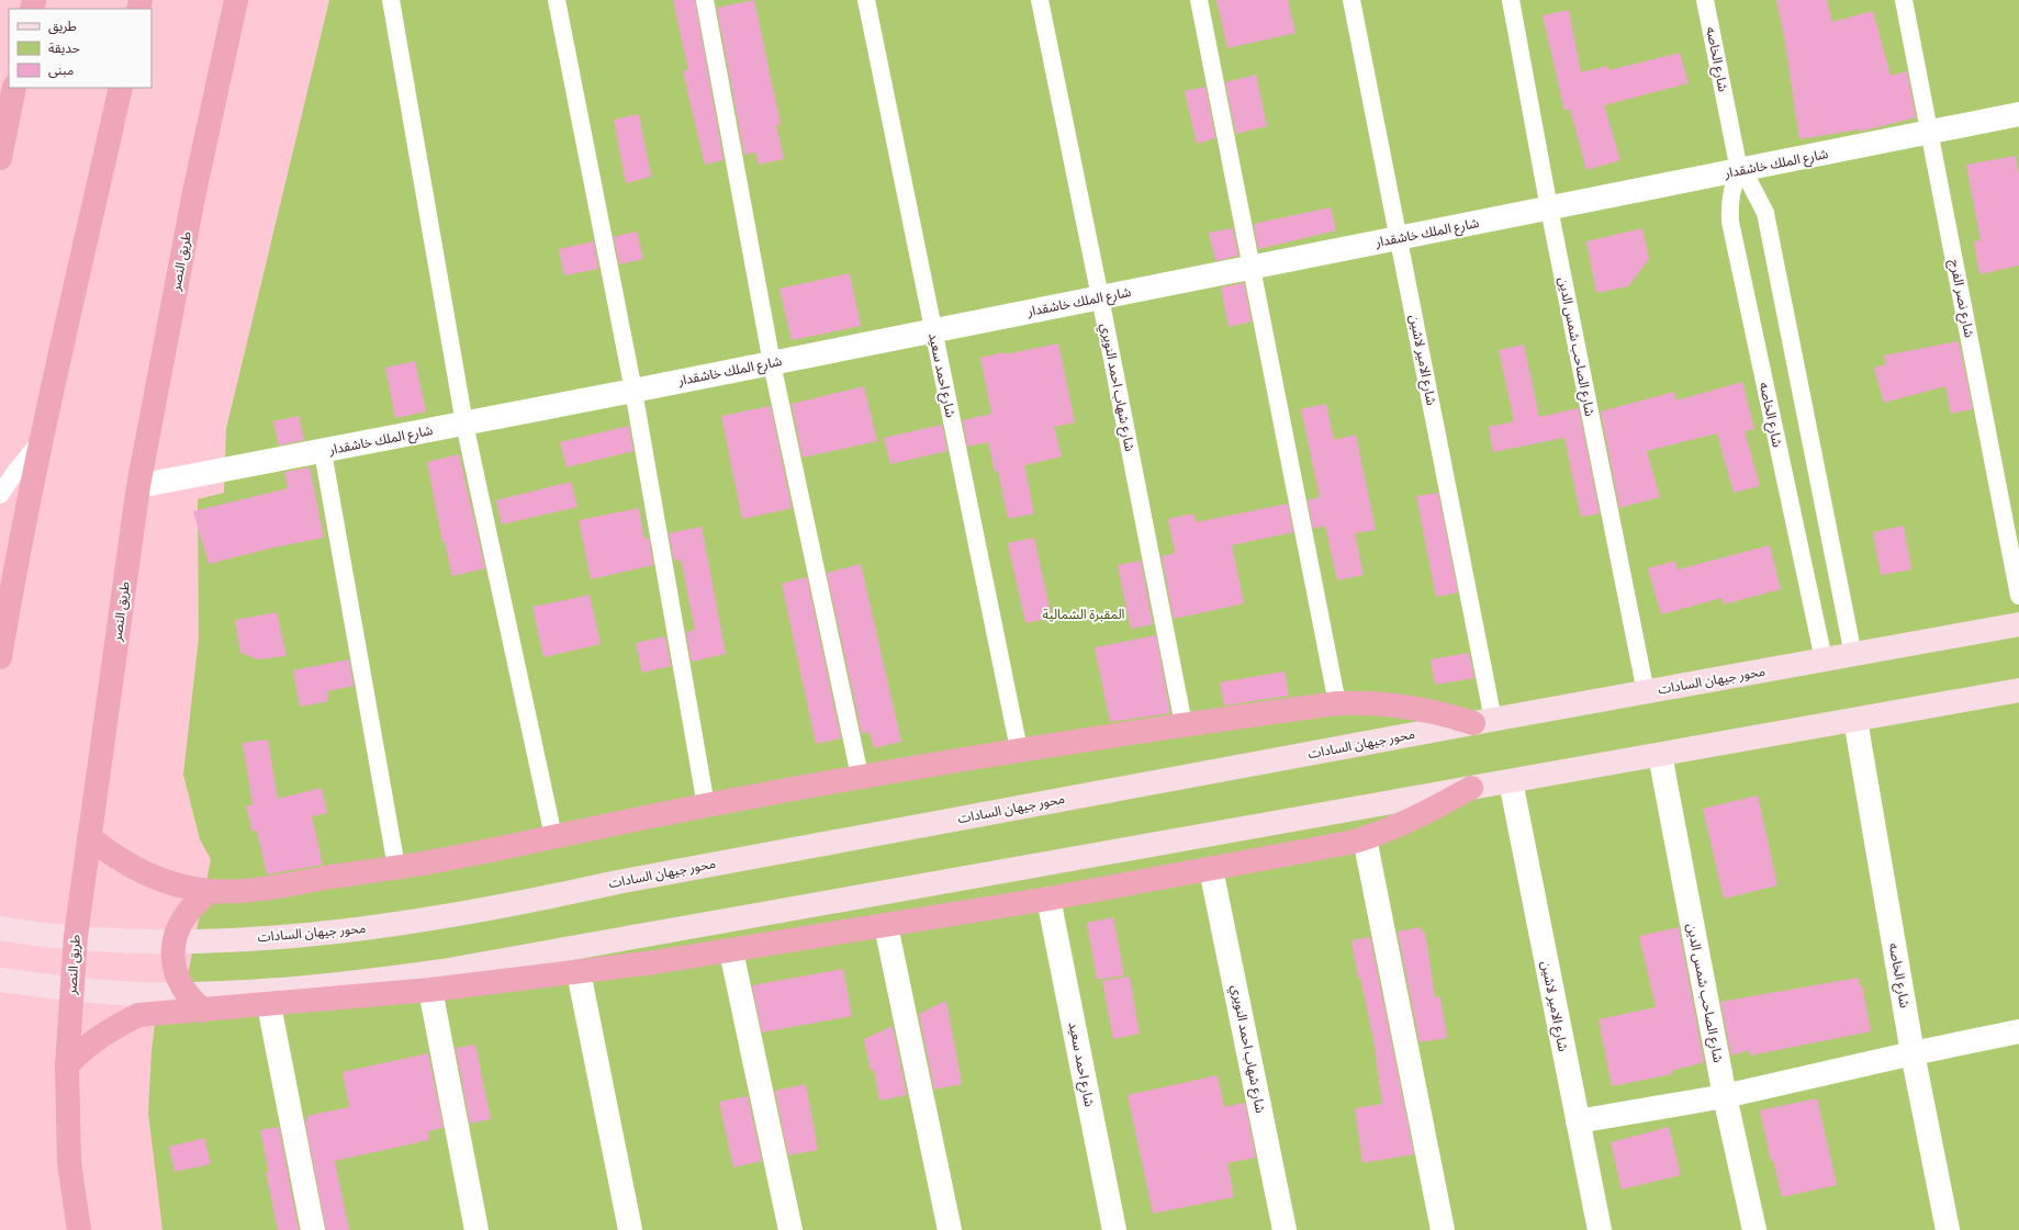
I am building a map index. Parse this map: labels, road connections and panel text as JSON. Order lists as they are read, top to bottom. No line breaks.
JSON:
{"streets":{"highway":["طريق النصر"],"main road":["محور جيهان السادات"],"street":["شارع الخاصه","شارع الملك خاشقدار","شارع الصاحب شمس الدين","شارع الامير لاشين","شارع احمد سعيد","شارع شهاب احمد النويري"],"lane":["شارع نصر الفرج"]},"crossings":[["شارع الخاصه","شارع الملك خاشقدار"],["شارع الخاصه","محور جيهان السادات"],["شارع الملك خاشقدار","طريق النصر"],["شارع الملك خاشقدار","شارع نصر الفرج"],["شارع الملك خاشقدار","شارع الصاحب شمس الدين"],["شارع الملك خاشقدار","شارع الامير لاشين"],["شارع الملك خاشقدار","شارع احمد سعيد"],["شارع الملك خاشقدار","شارع شهاب احمد النويري"],["شارع الصاحب شمس الدين","محور جيهان السادات"],["شارع الامير لاشين","محور جيهان السادات"]],"parks":["المقبرة الشمالية"],"legend":["طريق","حديقة","مبنى"]}
